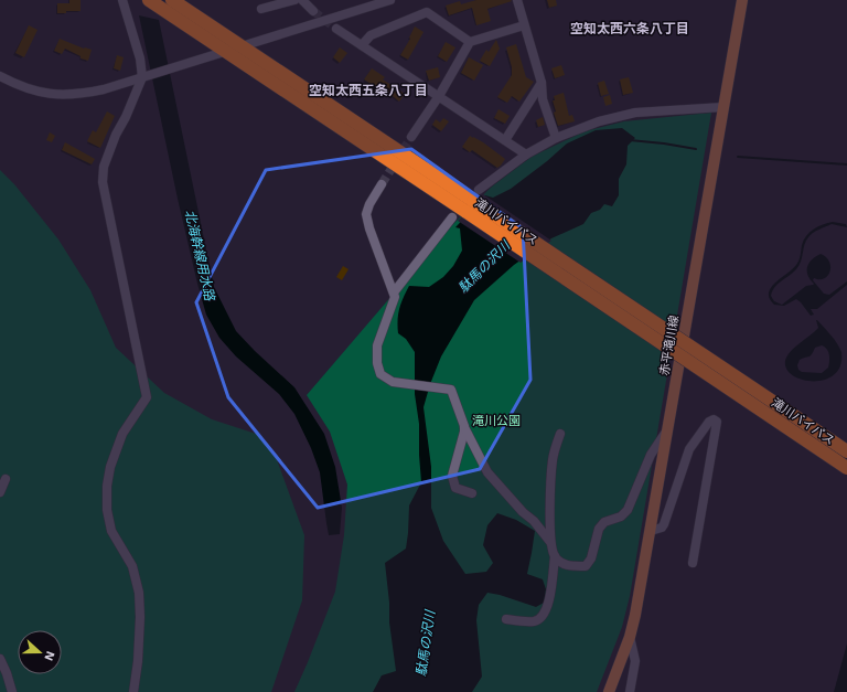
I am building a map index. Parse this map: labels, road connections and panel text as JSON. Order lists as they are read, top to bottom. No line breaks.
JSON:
{"streets":{"highway":["滝川バイパス"],"main road":["赤平滝川線"]},"districts":["空知太西六条八丁目","空知太西五条八丁目"],"water":["北海幹線用水路","駄馬の沢川"],"parks":["滝川公園"],"north":"right"}
